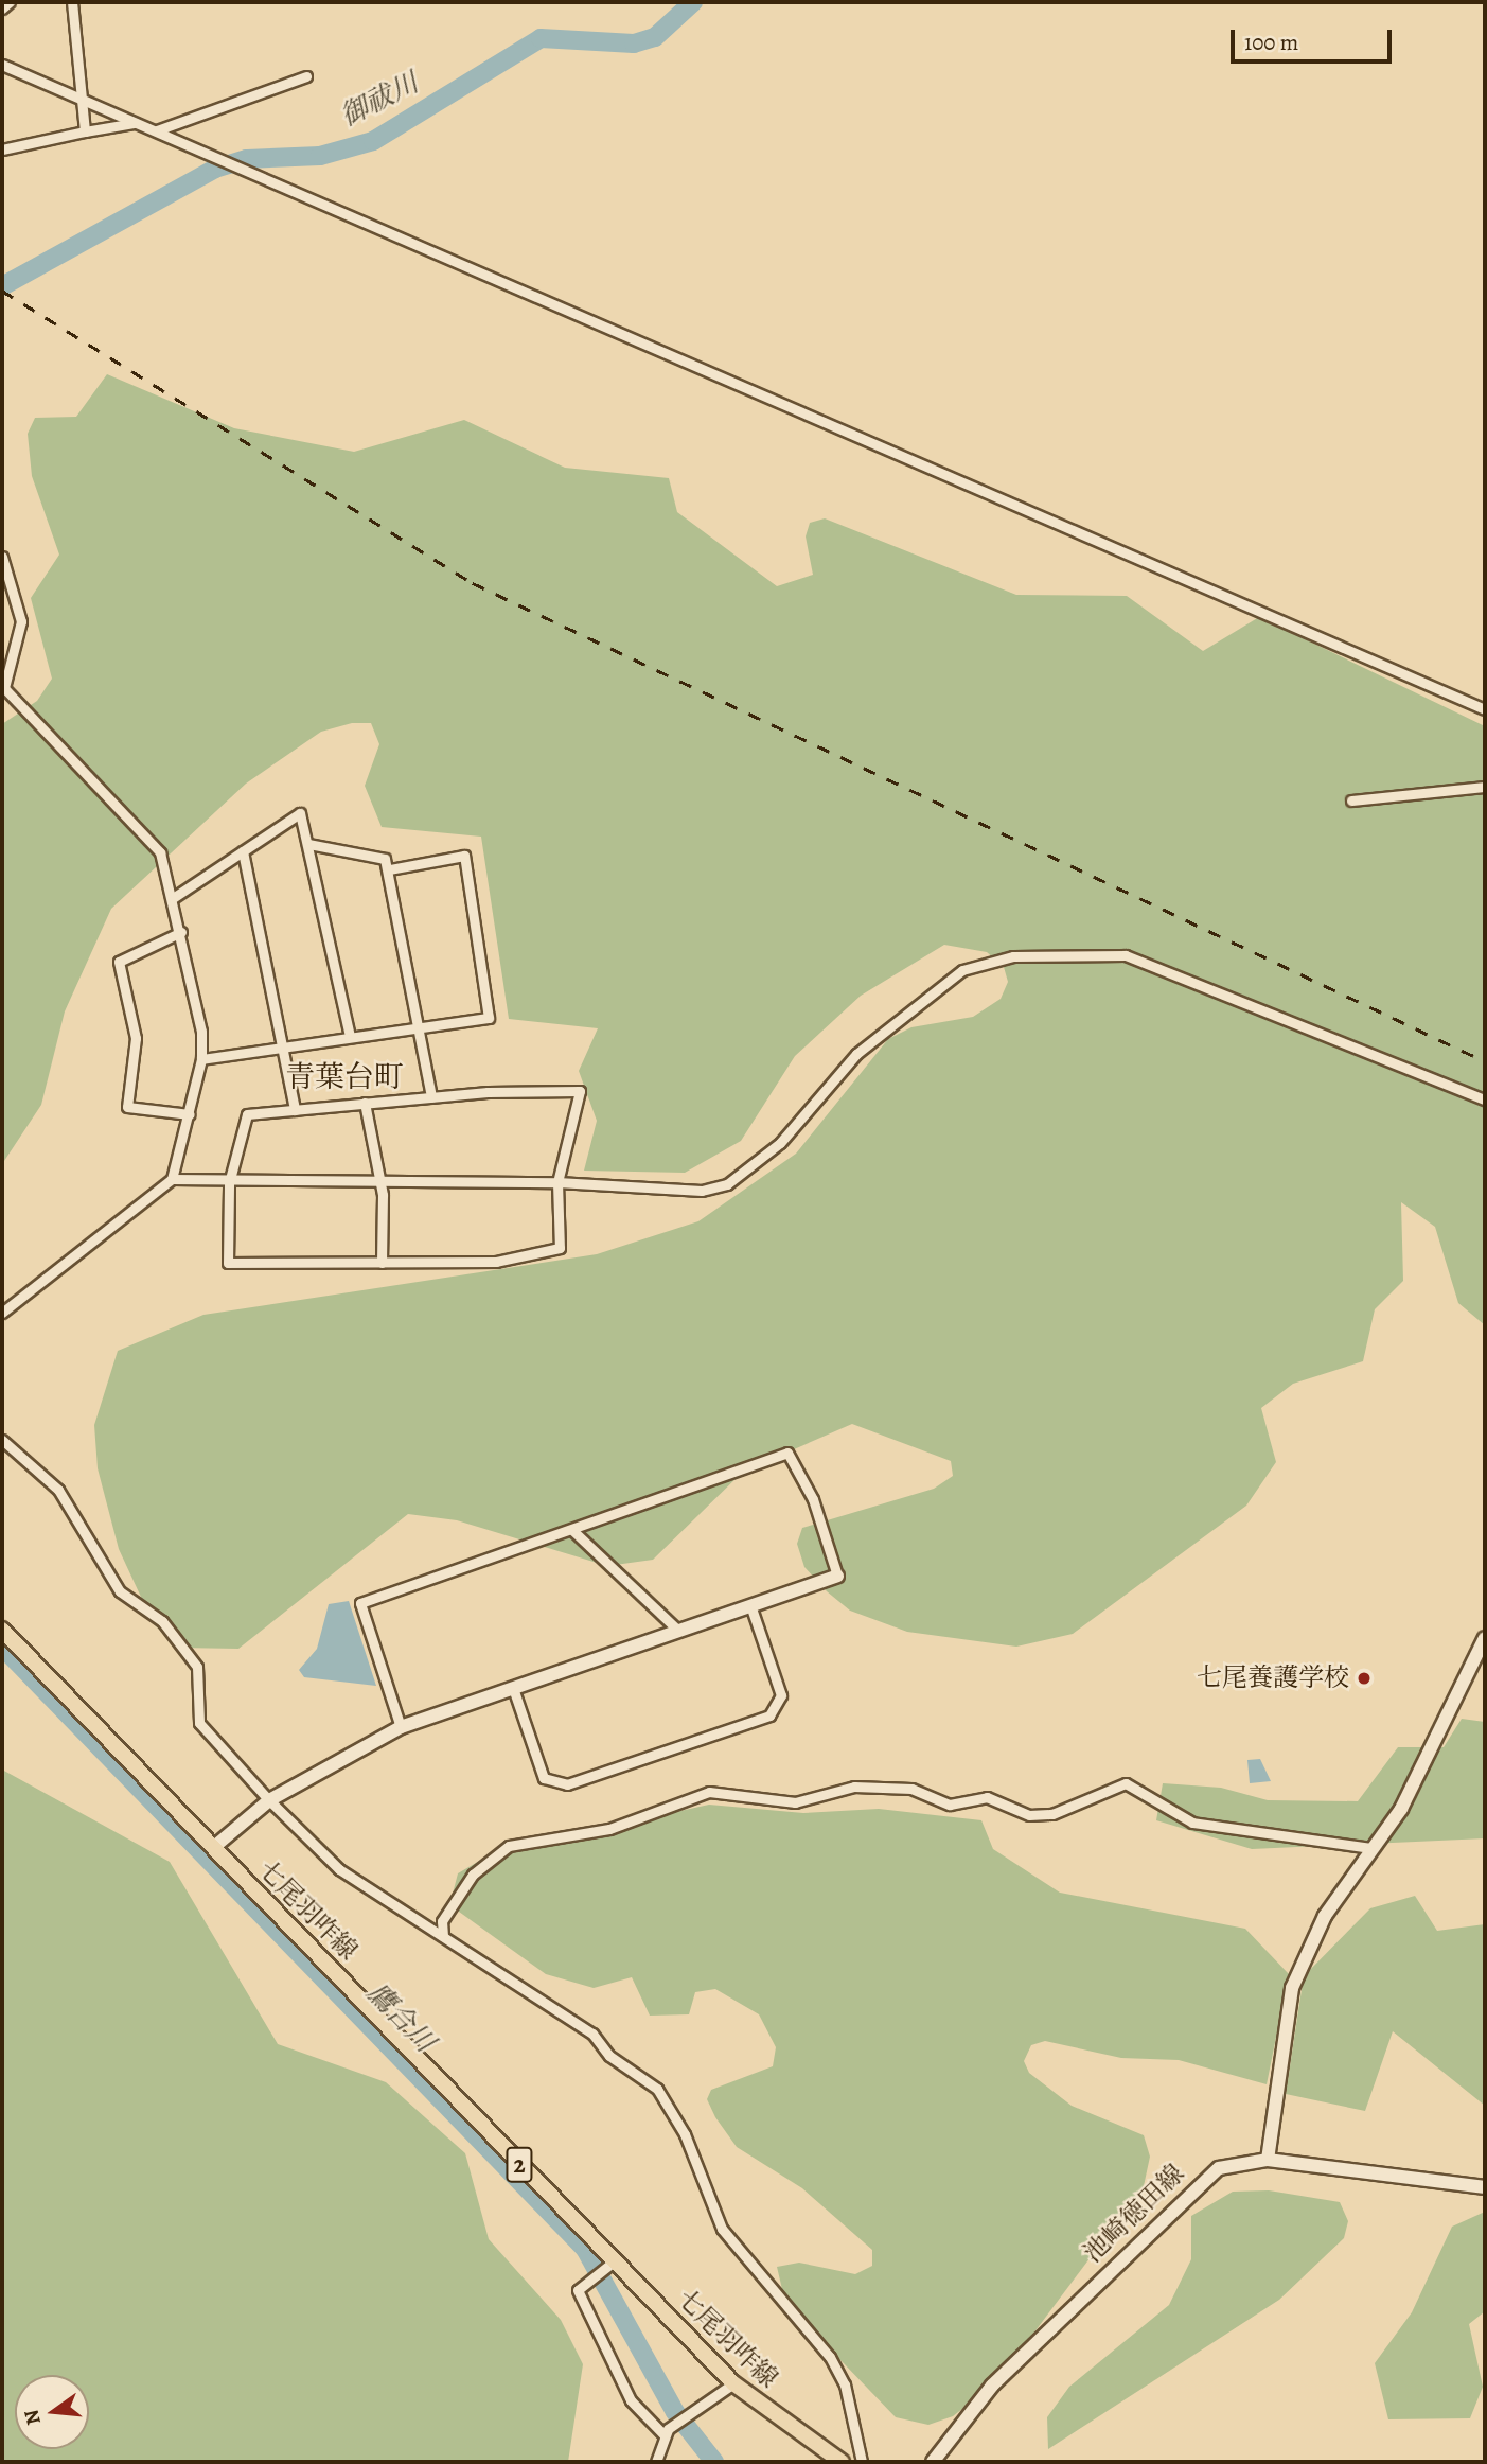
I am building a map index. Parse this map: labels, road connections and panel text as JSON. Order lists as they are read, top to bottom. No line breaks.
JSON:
{"streets":{"main road":["七尾羽咋線","2"],"street":["池崎徳田線"]},"districts":["青葉台町"],"water":["御祓川","鷹合川"],"places":["七尾養護学校"],"scale_bar":"100 m","north":"left"}
